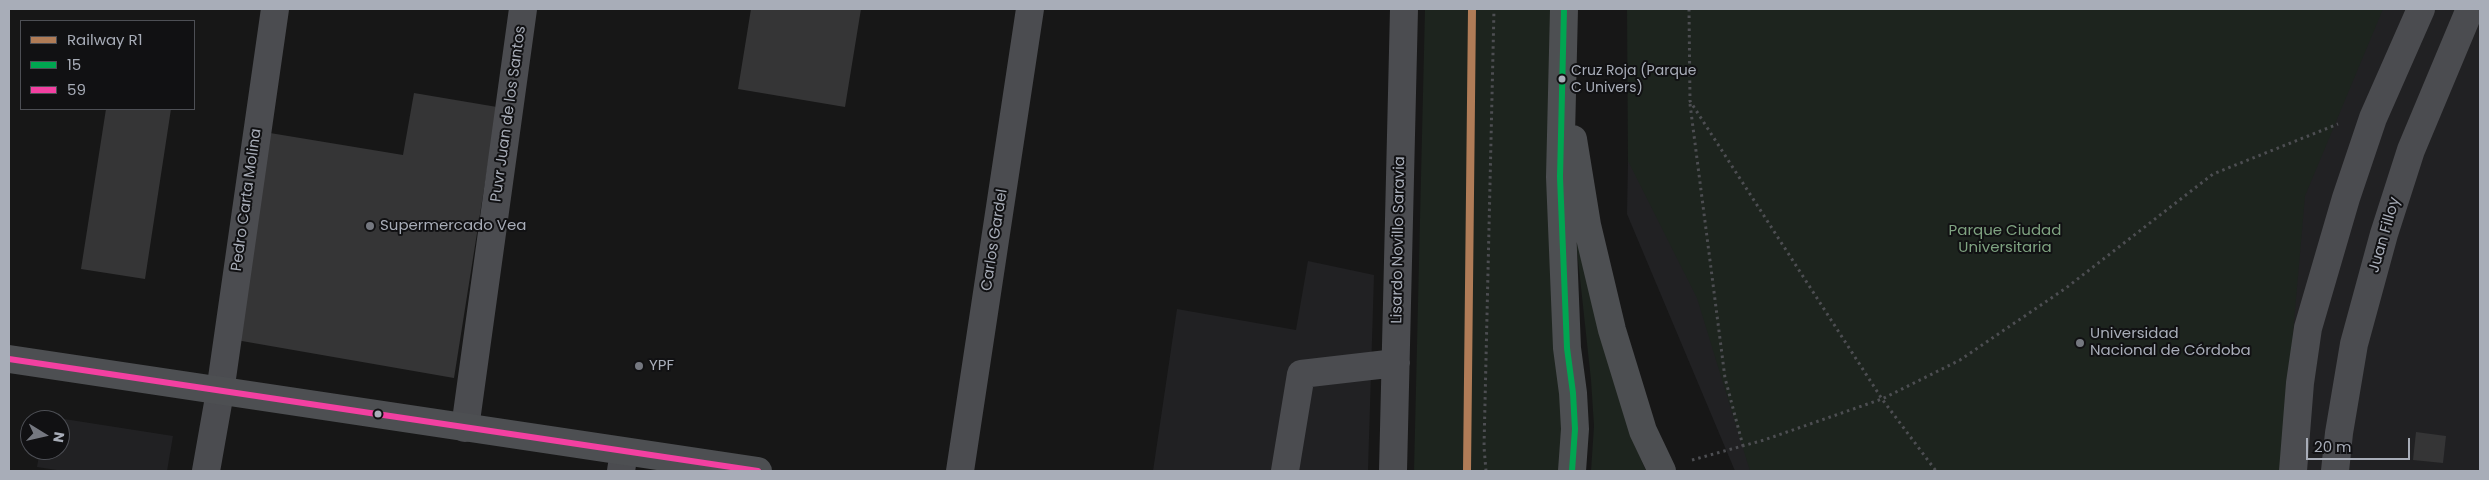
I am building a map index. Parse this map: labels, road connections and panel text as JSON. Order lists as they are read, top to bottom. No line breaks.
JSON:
{"streets":{"street":["Puvr Juan de los Santos","Pedro Carta Molina","Juan Filloy","Carlos Gardel","Lisardo Novillo Saravia"]},"parks":["Parque Ciudad Universitaria"],"places":["Cruz Roja (Parque C Univers)","Supermercado Vea","Universidad Nacional de Córdoba","YPF"],"lines":["rail line R1","transit line 15","transit line 59"],"legend":["Railway R1","15","59"],"scale_bar":"20 m","north":"right"}
